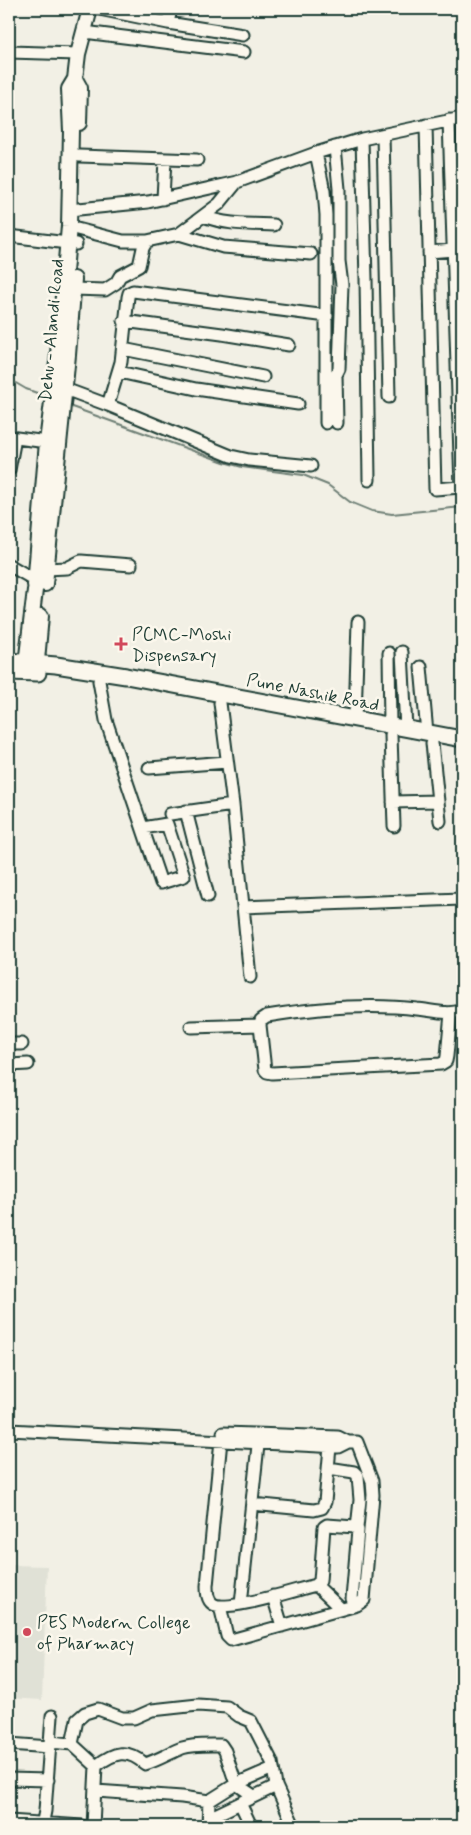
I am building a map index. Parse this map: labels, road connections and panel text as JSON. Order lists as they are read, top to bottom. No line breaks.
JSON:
{"streets":{"highway":["Pune Nashik Road"],"main road":["Dehu - Alandi Road"]},"crossings":[["Dehu - Alandi Road","Pune Nashik Road"]],"places":{"health":["PCMC-Moshi Dispensary"],"other":["PES Modern College of Pharmacy"]}}
